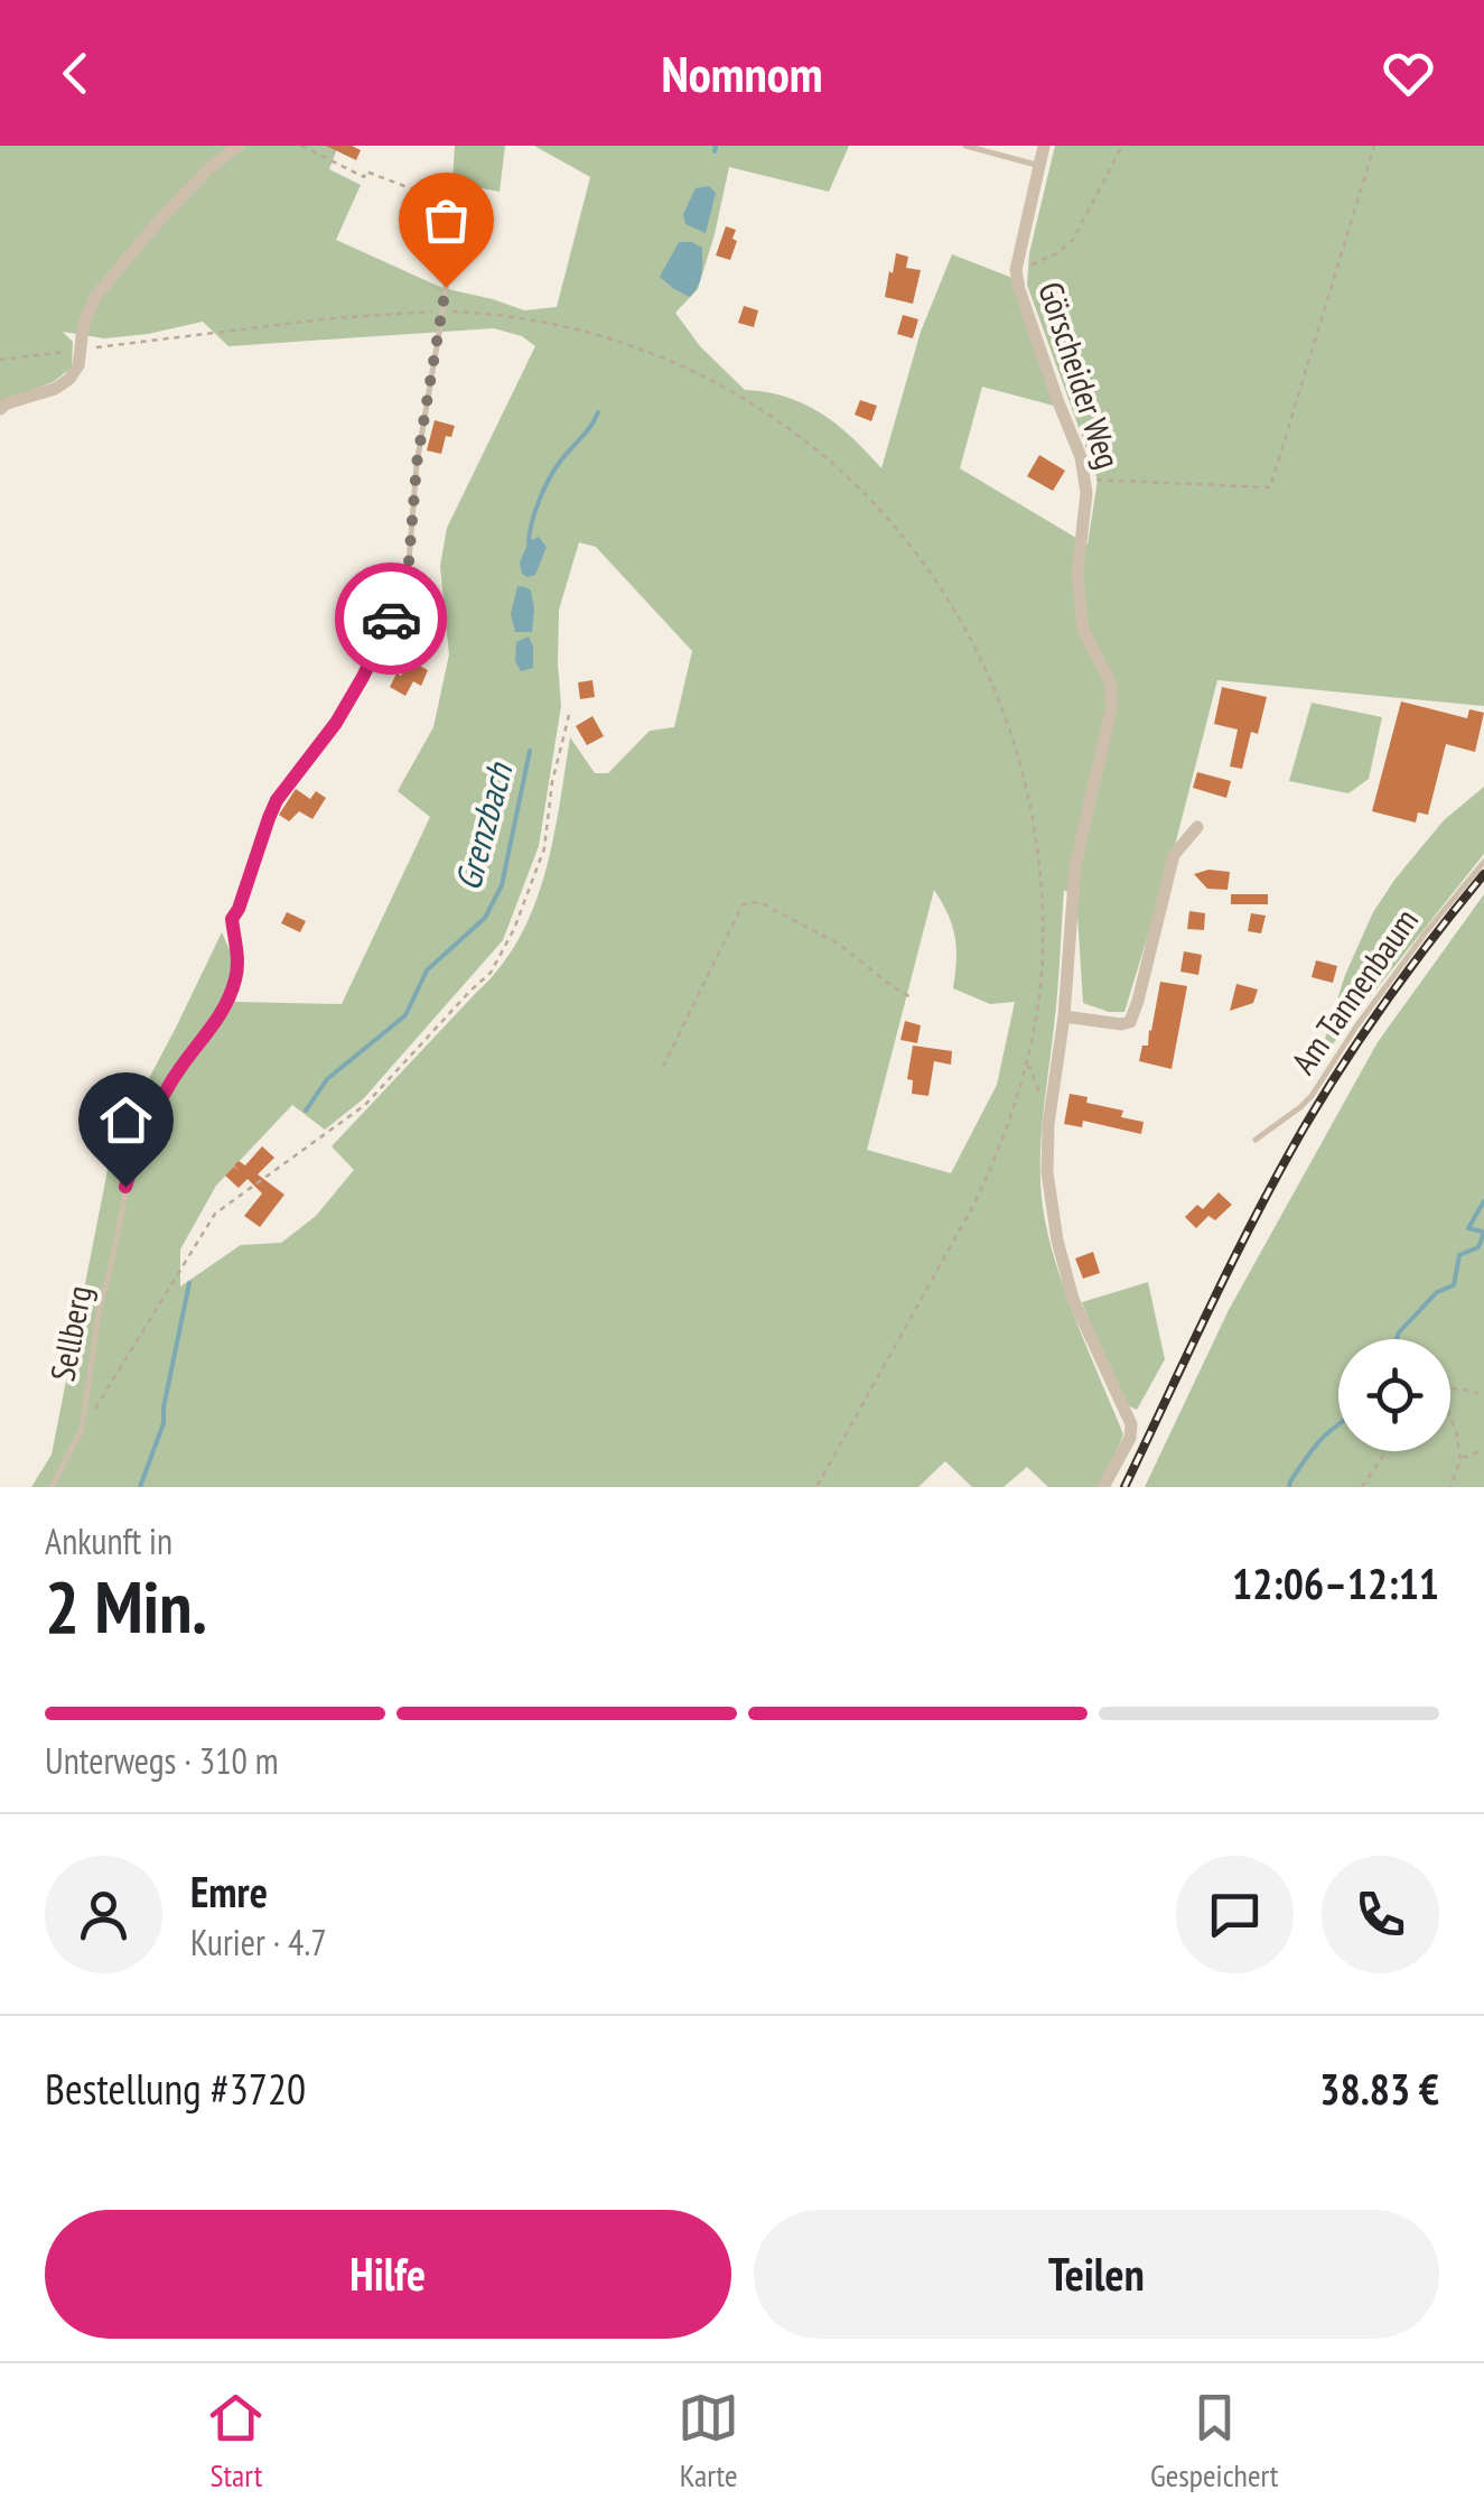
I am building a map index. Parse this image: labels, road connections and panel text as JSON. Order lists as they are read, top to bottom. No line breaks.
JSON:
{"streets":{"street":["Görscheider Weg"],"lane":["Am Tannenbaum","Sellberg"]},"water":["Grenzbach"],"page":{"header":"Nomnom","heading":["2 Min.","Ankunft in","12:06–12:11"],"panel":["Emre","Kurier · 4.7","Bestellung #3720","38.83 €"],"bar":"Unterwegs · 310 m","buttons":["Hilfe","Teilen"],"tabs":["Start","Karte","Gespeichert"]}}
